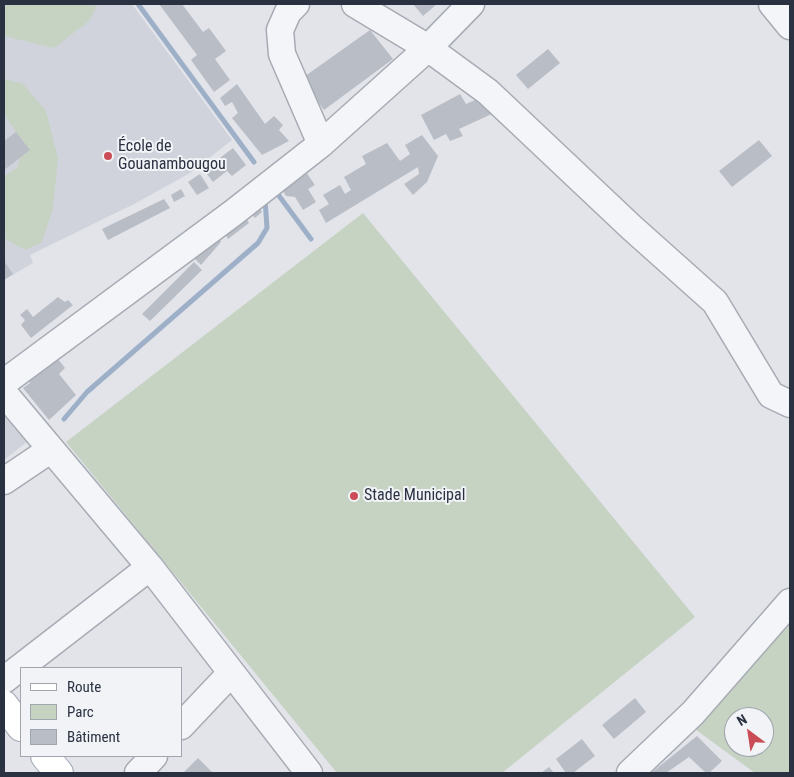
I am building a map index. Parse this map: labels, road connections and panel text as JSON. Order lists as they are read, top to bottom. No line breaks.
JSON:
{"places":["École de Gouanambougou","Stade Municipal"],"legend":["Route","Parc","Bâtiment"],"north":"top left"}
